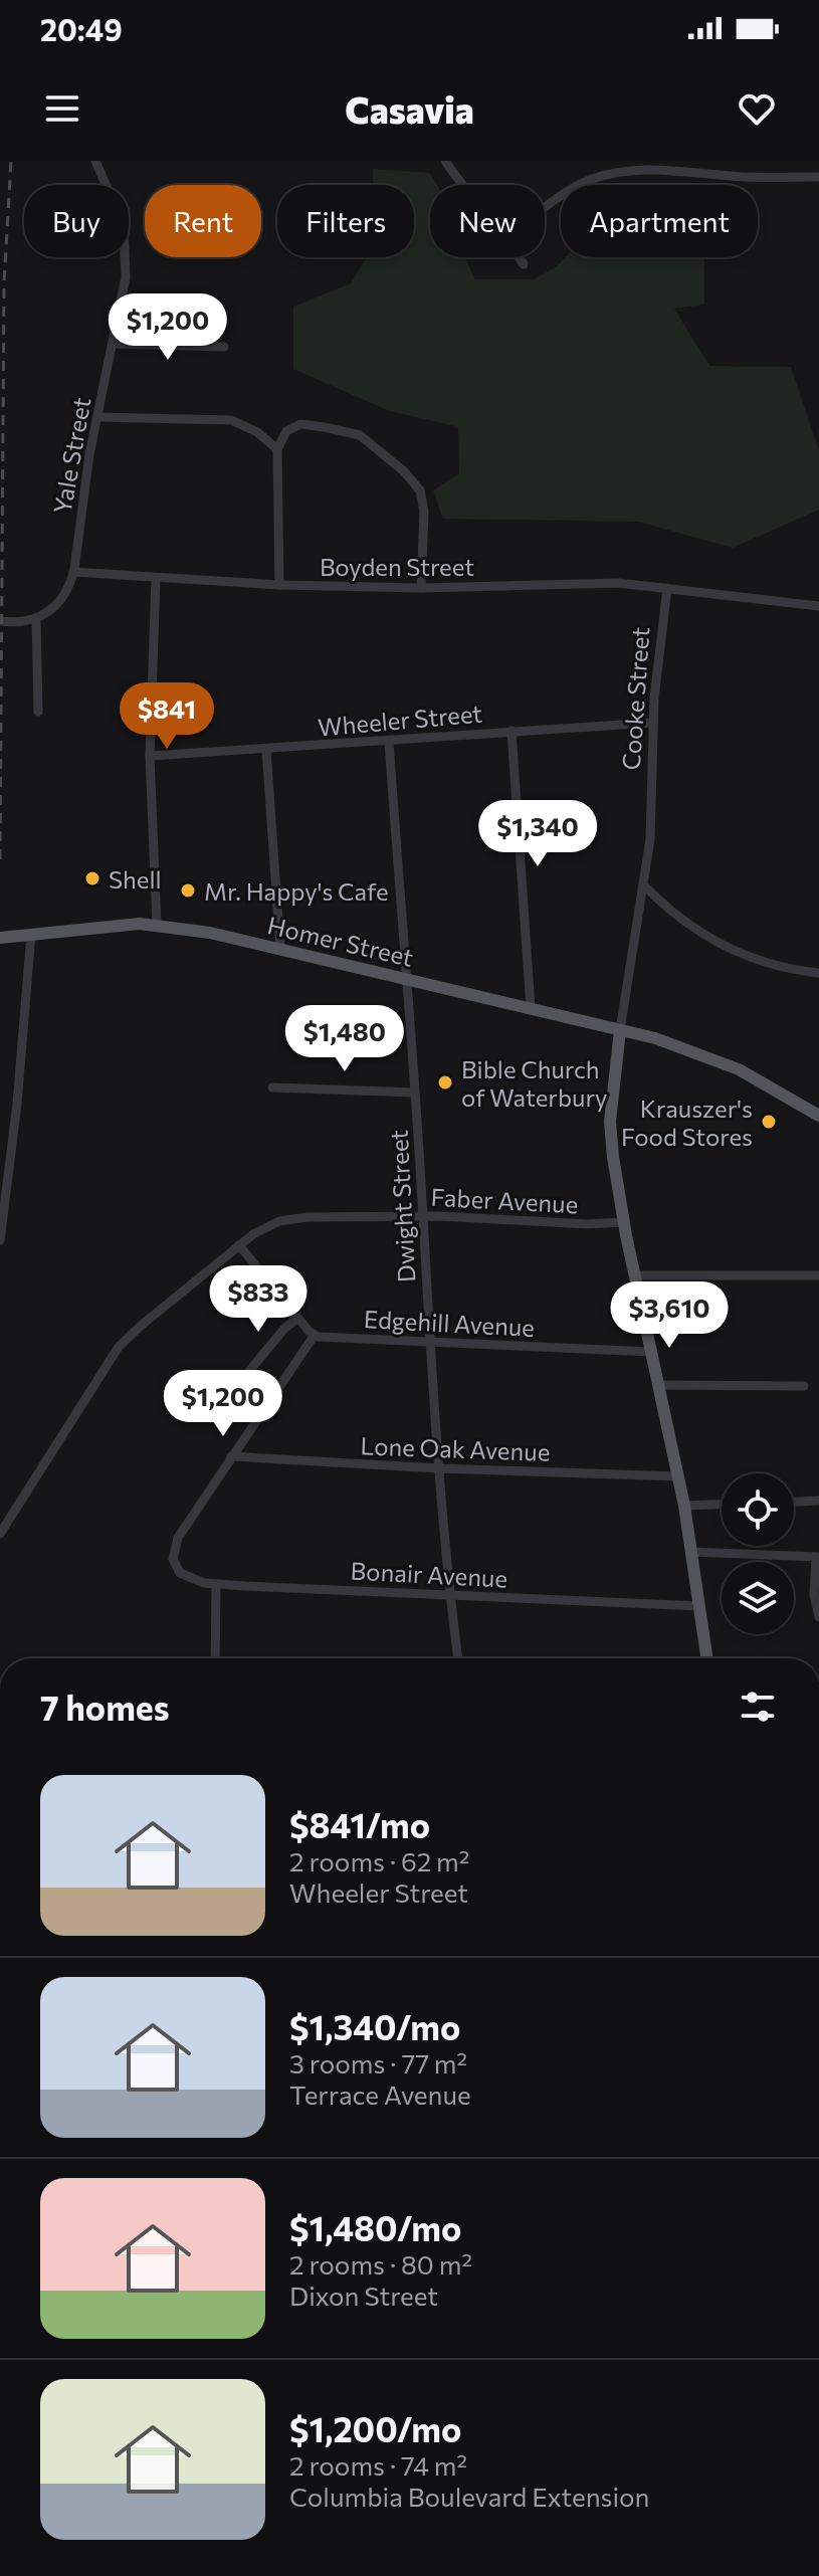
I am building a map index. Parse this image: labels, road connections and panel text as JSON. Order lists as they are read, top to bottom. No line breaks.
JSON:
{"streets":{"main road":["Cooke Street","Homer Street"],"street":["Yale Street","Boyden Street","Wheeler Street","Faber Avenue","Dwight Street","Edgehill Avenue","Lone Oak Avenue","Bonair Avenue"]},"crossings":[["Yale Street","Boyden Street"],["Boyden Street","Cooke Street"],["Cooke Street","Wheeler Street"],["Cooke Street","Homer Street"],["Cooke Street","Faber Avenue"],["Cooke Street","Edgehill Avenue"],["Cooke Street","Lone Oak Avenue"],["Cooke Street","Bonair Avenue"],["Wheeler Street","Dwight Street"],["Homer Street","Dwight Street"],["Faber Avenue","Dwight Street"],["Dwight Street","Edgehill Avenue"],["Dwight Street","Lone Oak Avenue"],["Dwight Street","Bonair Avenue"],["Lone Oak Avenue","Bonair Avenue"]],"places":["Shell","Mr. Happy's Cafe","Bible Church of Waterbury","Krauszer's Food Stores"],"page":{"status":"20:49","header":"Casavia","chip":["Buy","Rent","Filters","New","Apartment"],"price":["$1,200","$841","$1,340","$1,480","$833","$3,610","$1,200"],"heading":"7 homes","list":[{"name":"$841/mo","note":"2 rooms · 62 m² · Wheeler Street"},{"name":"$1,340/mo","note":"3 rooms · 77 m² · Terrace Avenue"},{"name":"$1,480/mo","note":"2 rooms · 80 m² · Dixon Street"},{"name":"$1,200/mo","note":"2 rooms · 74 m² · Columbia Boulevard Extension"}]}}
